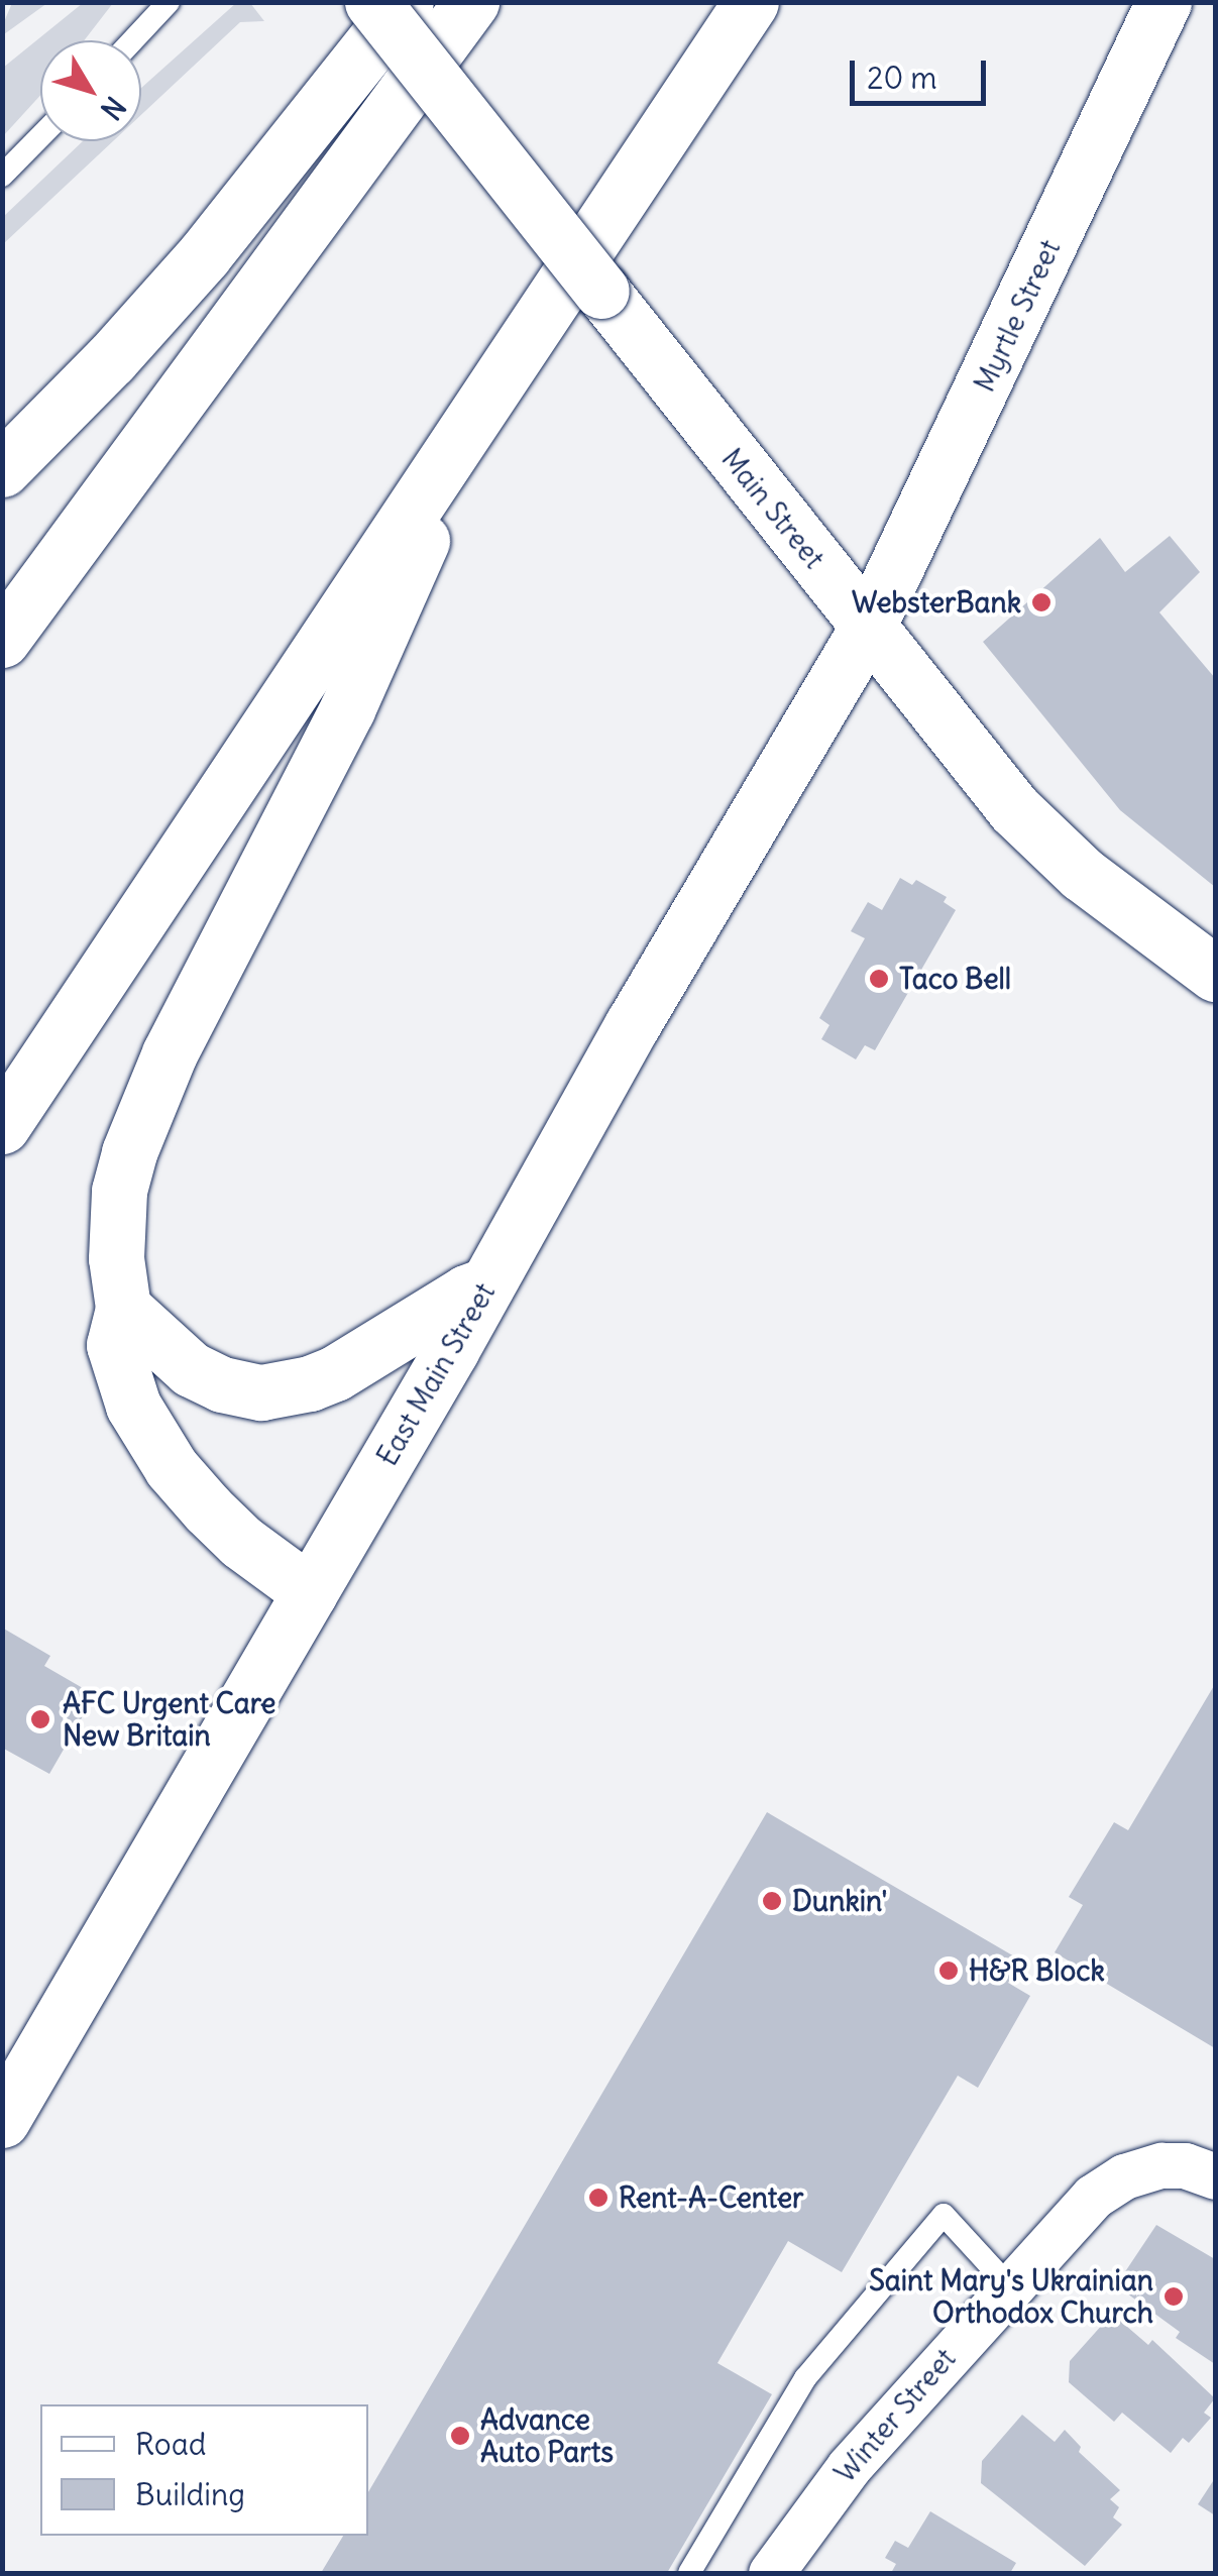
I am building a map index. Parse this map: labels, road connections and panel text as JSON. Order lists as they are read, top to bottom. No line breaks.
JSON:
{"streets":{"main road":["Myrtle Street","Main Street","East Main Street"],"street":["Winter Street"]},"crossings":[["Myrtle Street","Main Street"],["Myrtle Street","East Main Street"],["Main Street","East Main Street"]],"places":["WebsterBank","Taco Bell","AFC Urgent Care New Britain","Dunkin'","H&R Block","Rent-A-Center","Saint Mary's Ukrainian Orthodox Church","Advance Auto Parts"],"legend":["Road","Building"],"scale_bar":"20 m","north":"bottom right"}
